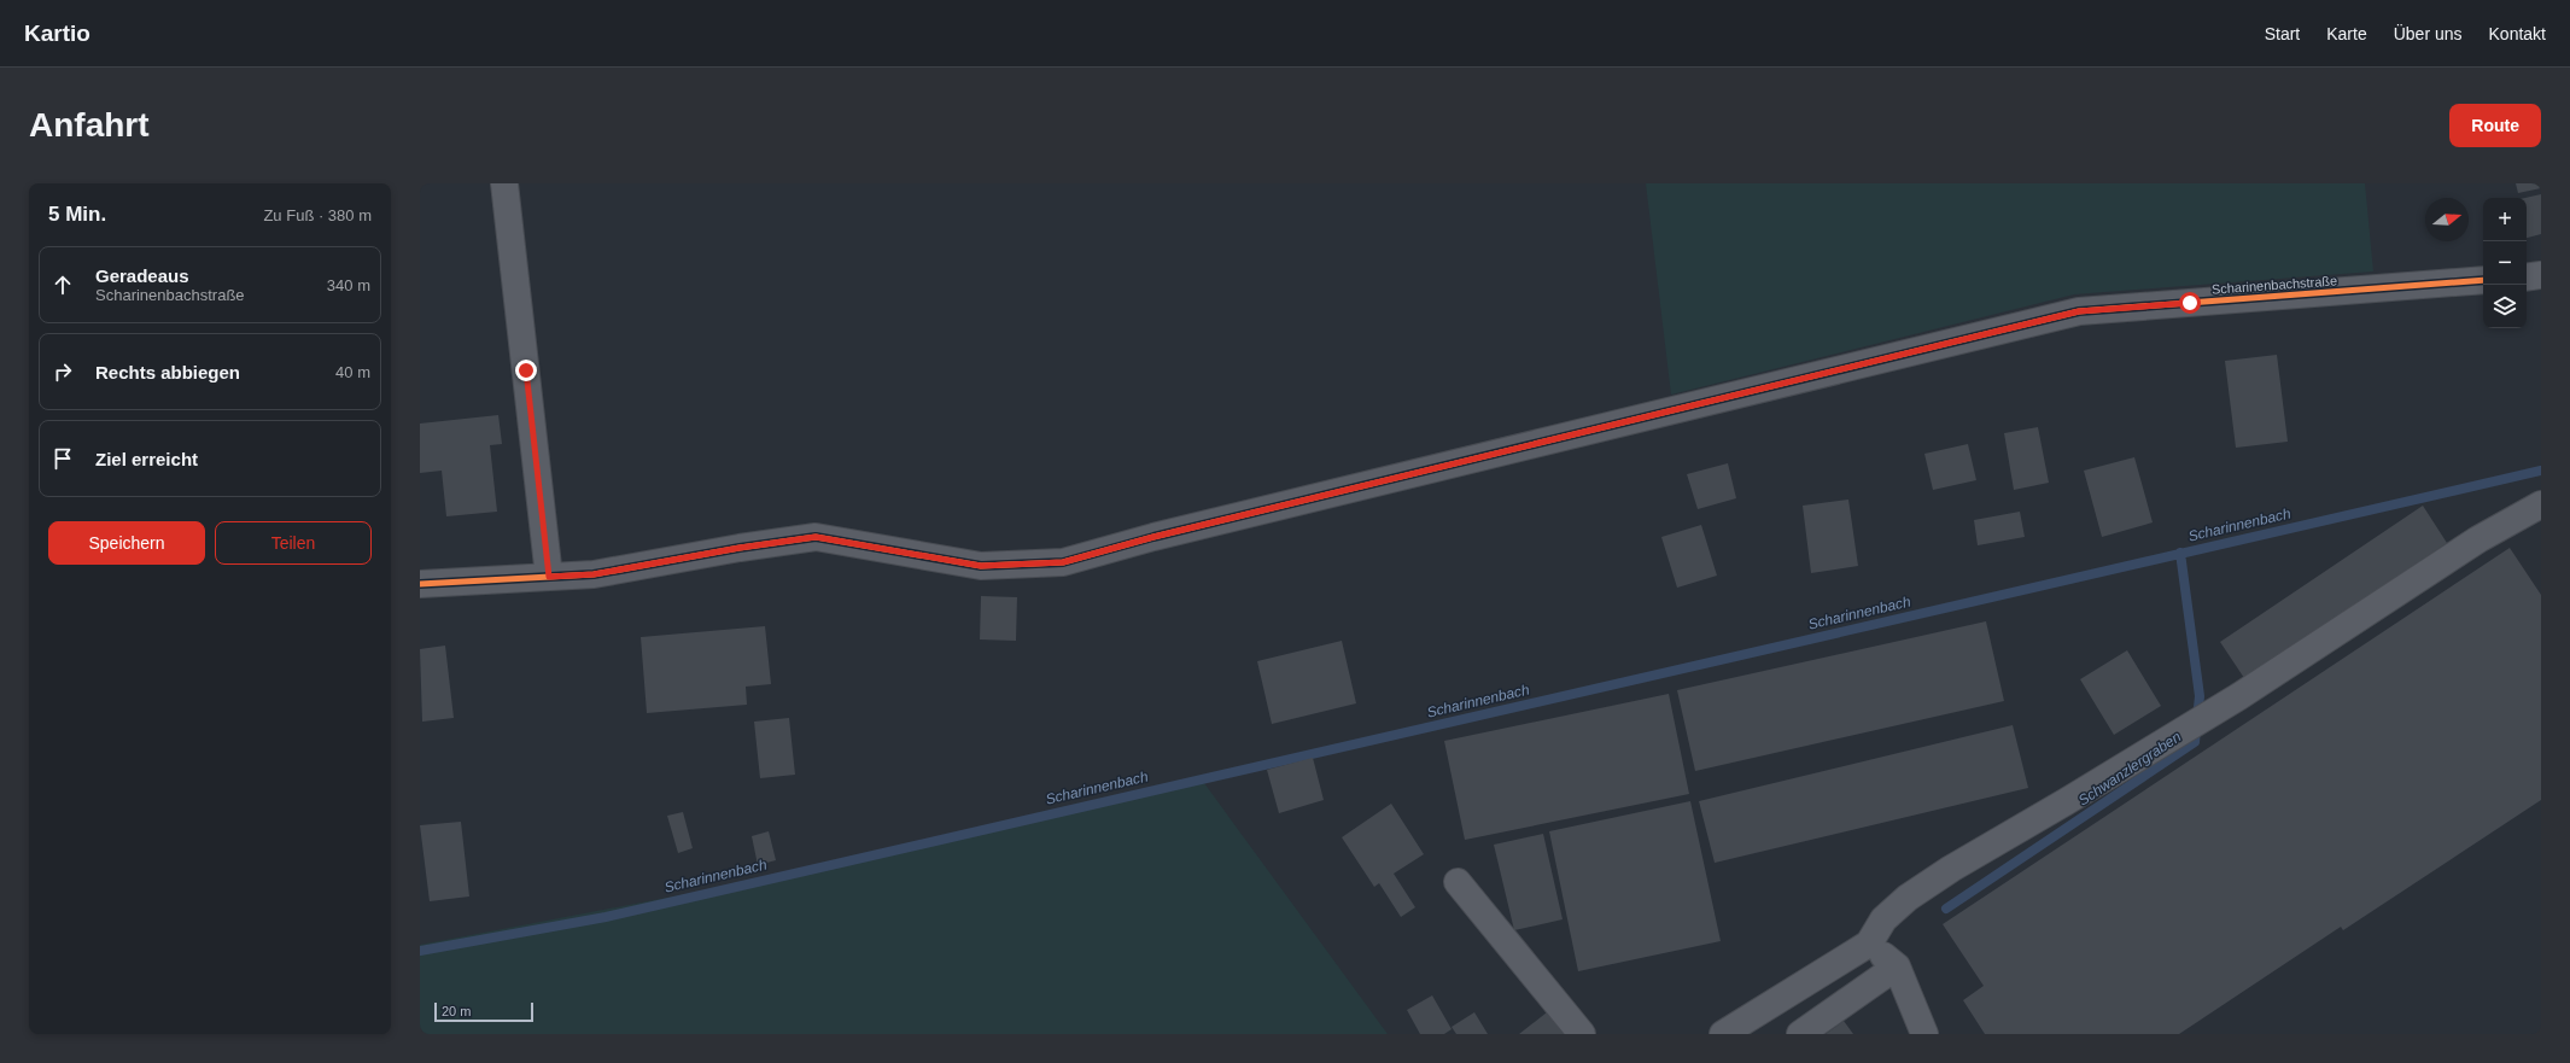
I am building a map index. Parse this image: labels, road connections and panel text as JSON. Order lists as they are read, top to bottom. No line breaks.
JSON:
{"streets":{"street":["Scharinenbachstraße"]},"water":["Scharinnenbach","Schwanzlergraben"],"scale_bar":"20 m","north":"right","page":{"header":"Kartio","nav":["Start","Karte","Über uns","Kontakt"],"buttons":["Route",["Speichern","Teilen"]],"title":"Anfahrt","heading":["5 Min.","Zu Fuß · 380 m"],"map_buttons":["+","−"],"list":[["Geradeaus","Scharinenbachstraße","340 m"],["Rechts abbiegen","40 m"],"Ziel erreicht"],"scale":"20 m"}}
